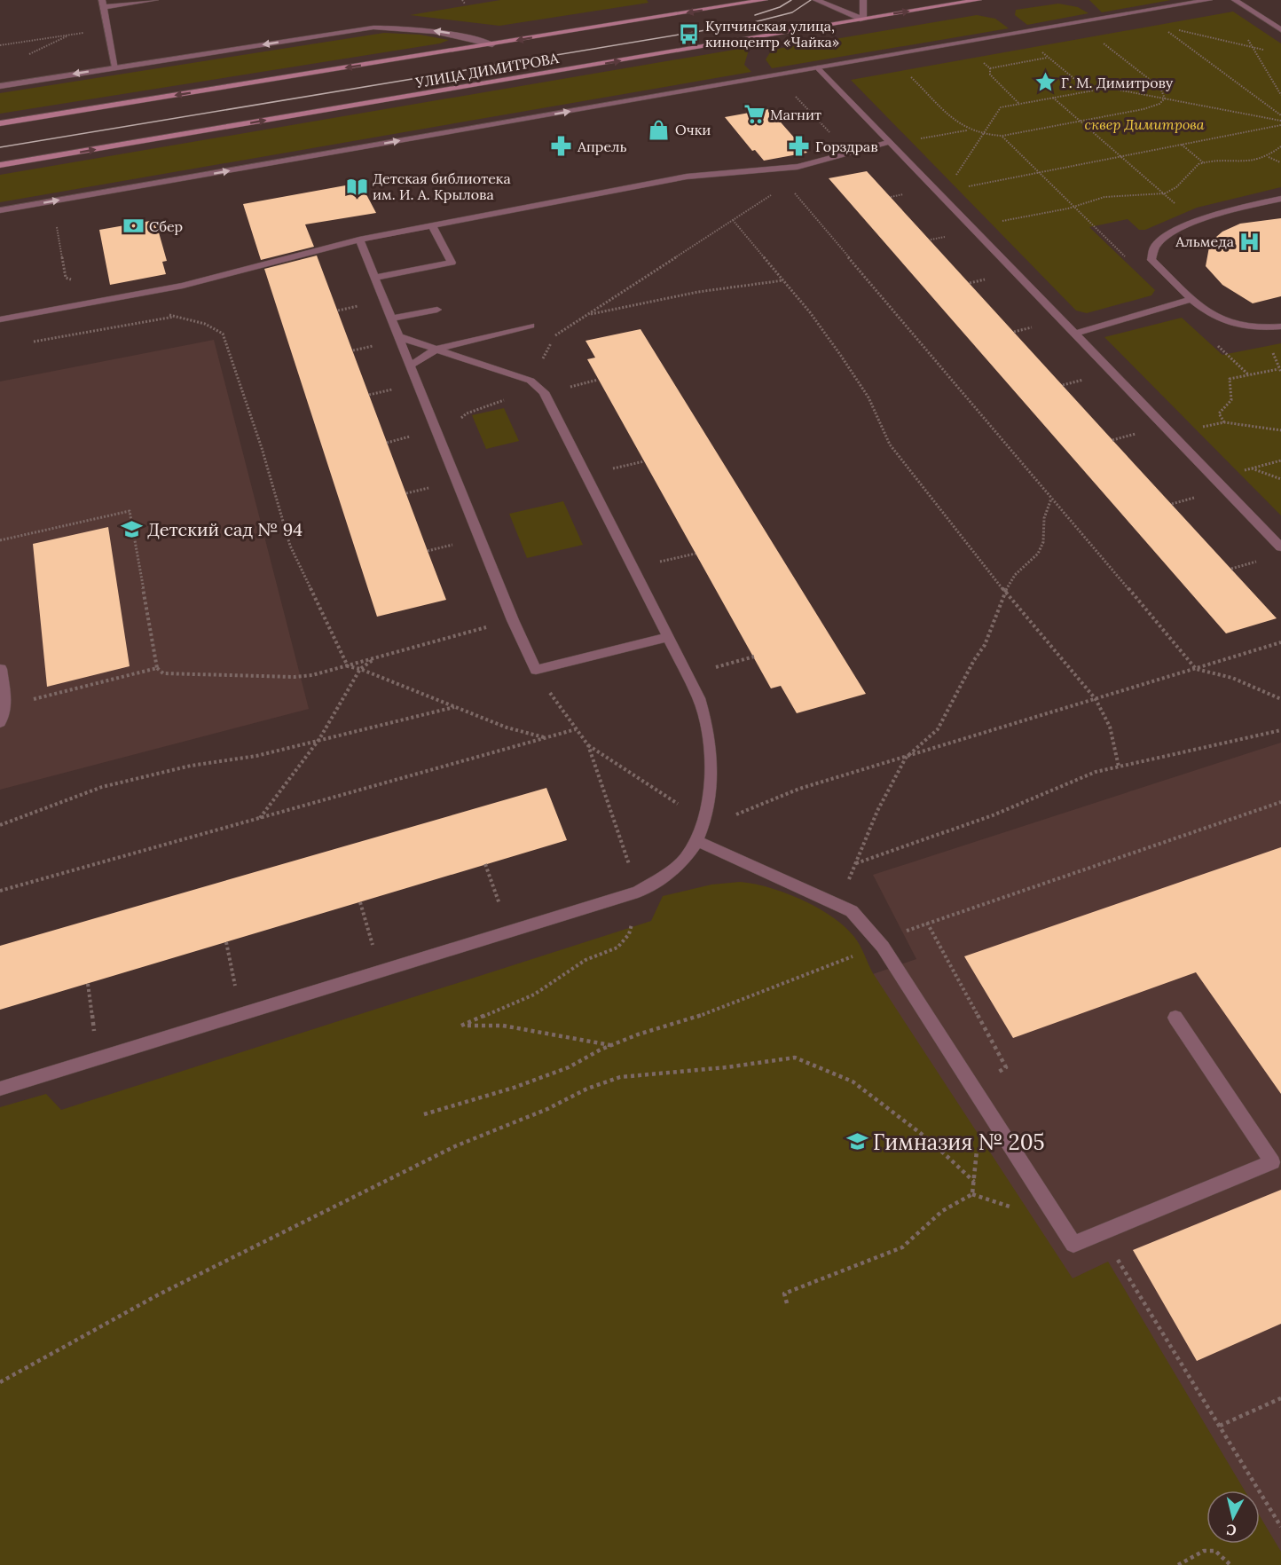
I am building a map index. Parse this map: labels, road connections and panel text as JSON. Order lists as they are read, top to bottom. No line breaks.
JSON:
{"streets":{"street":["УЛИЦА ДИМИТРОВА"]},"parks":["сквер Димитрова"],"places":{"bus stop":["Купчинская улица, киноцентр «Чайка»"],"place":["Г. М. Димитрову"],"supermarket":["Магнит"],"shop":["Очки"],"pharmacy":["Апрель","Горздрав"],"library":["Детская библиотека им. И. А. Крылова"],"bank":["Сбер"],"hospital":["Альмеда"],"school or university":["Детский сад № 94","Гимназия № 205"]},"north":"bottom"}
